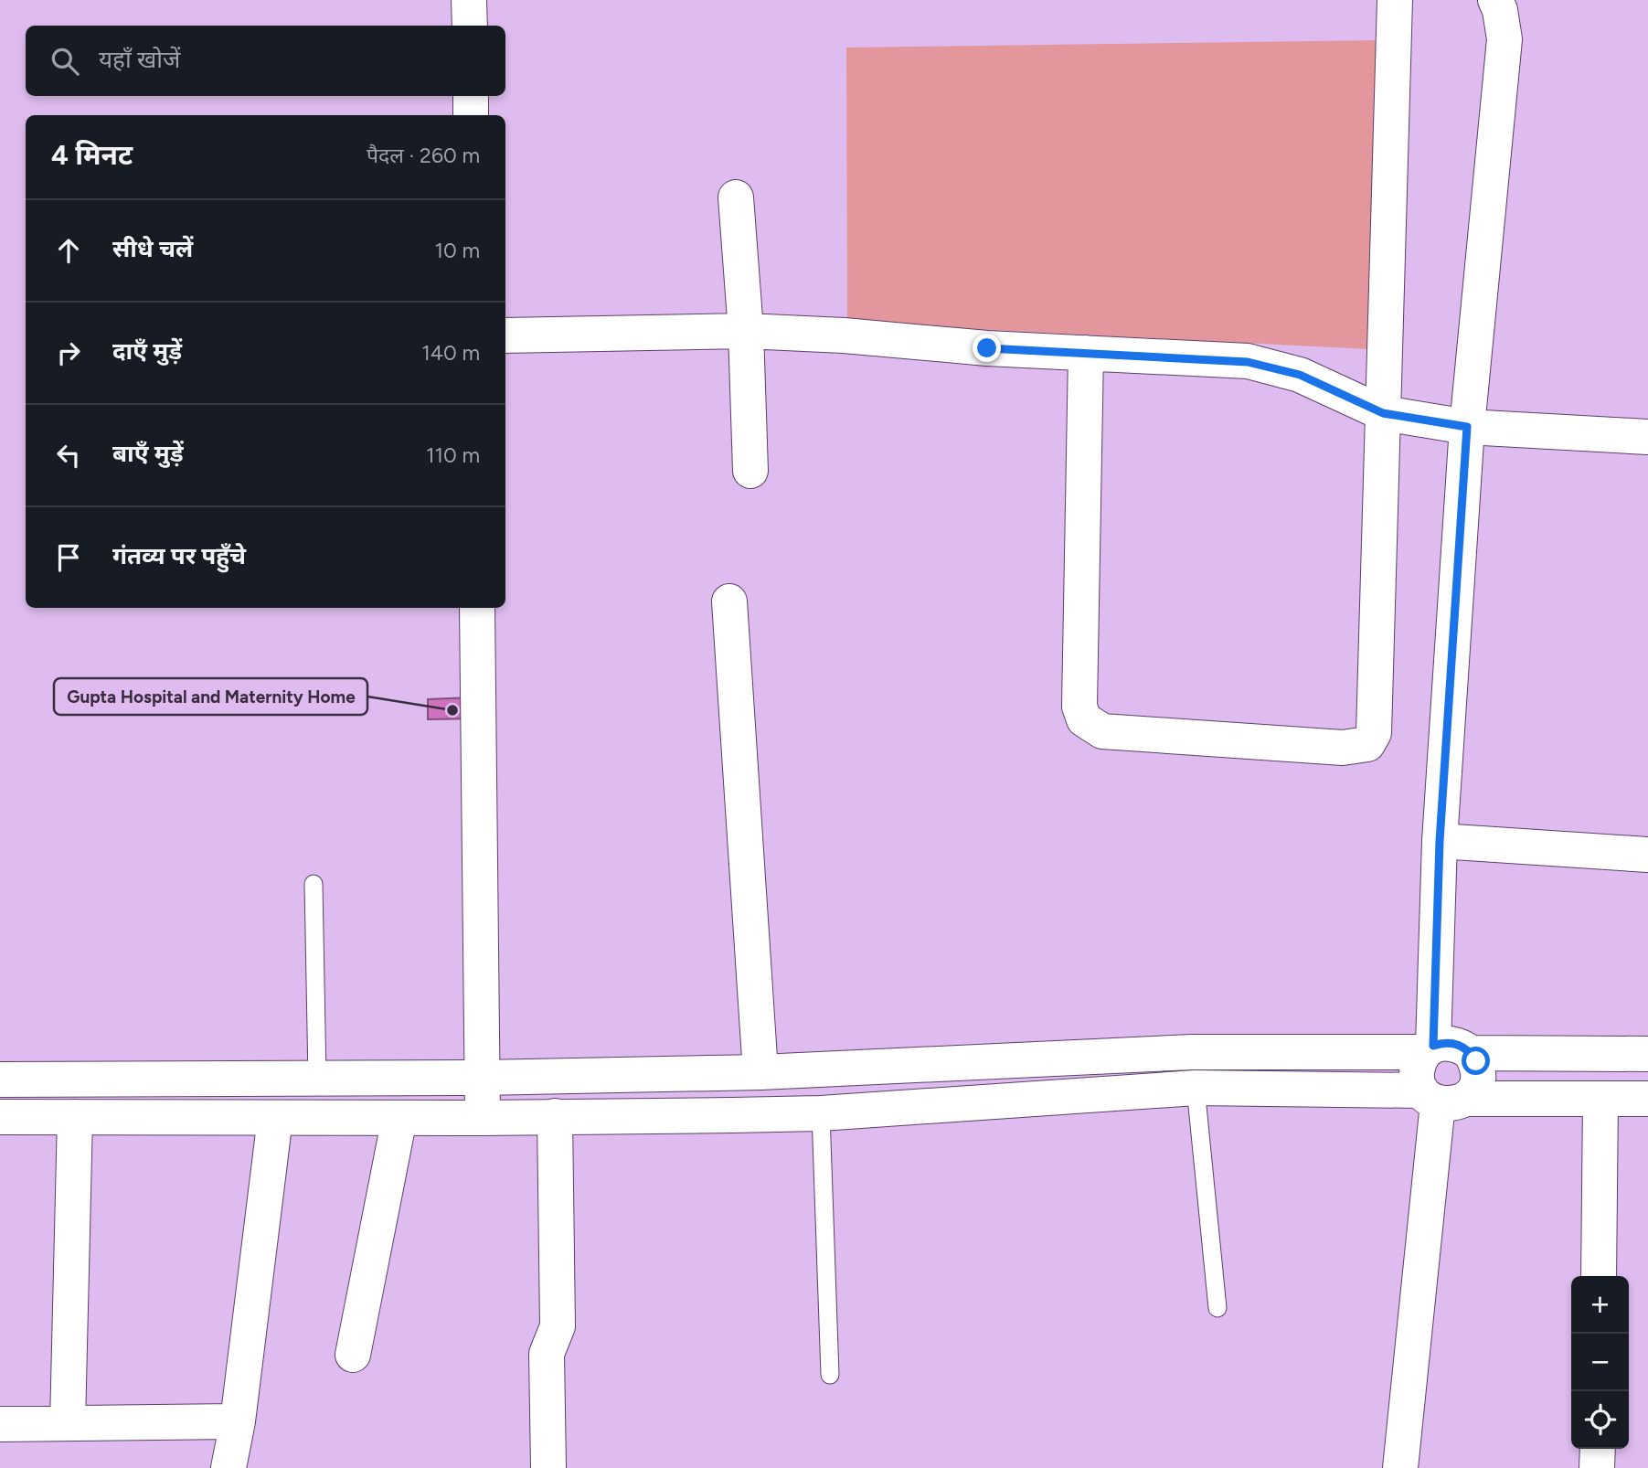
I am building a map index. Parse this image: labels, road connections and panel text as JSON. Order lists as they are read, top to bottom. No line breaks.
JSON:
{"places":["Gupta Hospital and Maternity Home"],"page":{"search":"यहाँ खोजें","heading":["4 मिनट","पैदल · 260 m"],"list":[["सीधे चलें","10 m"],["दाएँ मुड़ें","140 m"],["बाएँ मुड़ें","110 m"],"गंतव्य पर पहुँचे"],"map_buttons":["+","−"]}}
